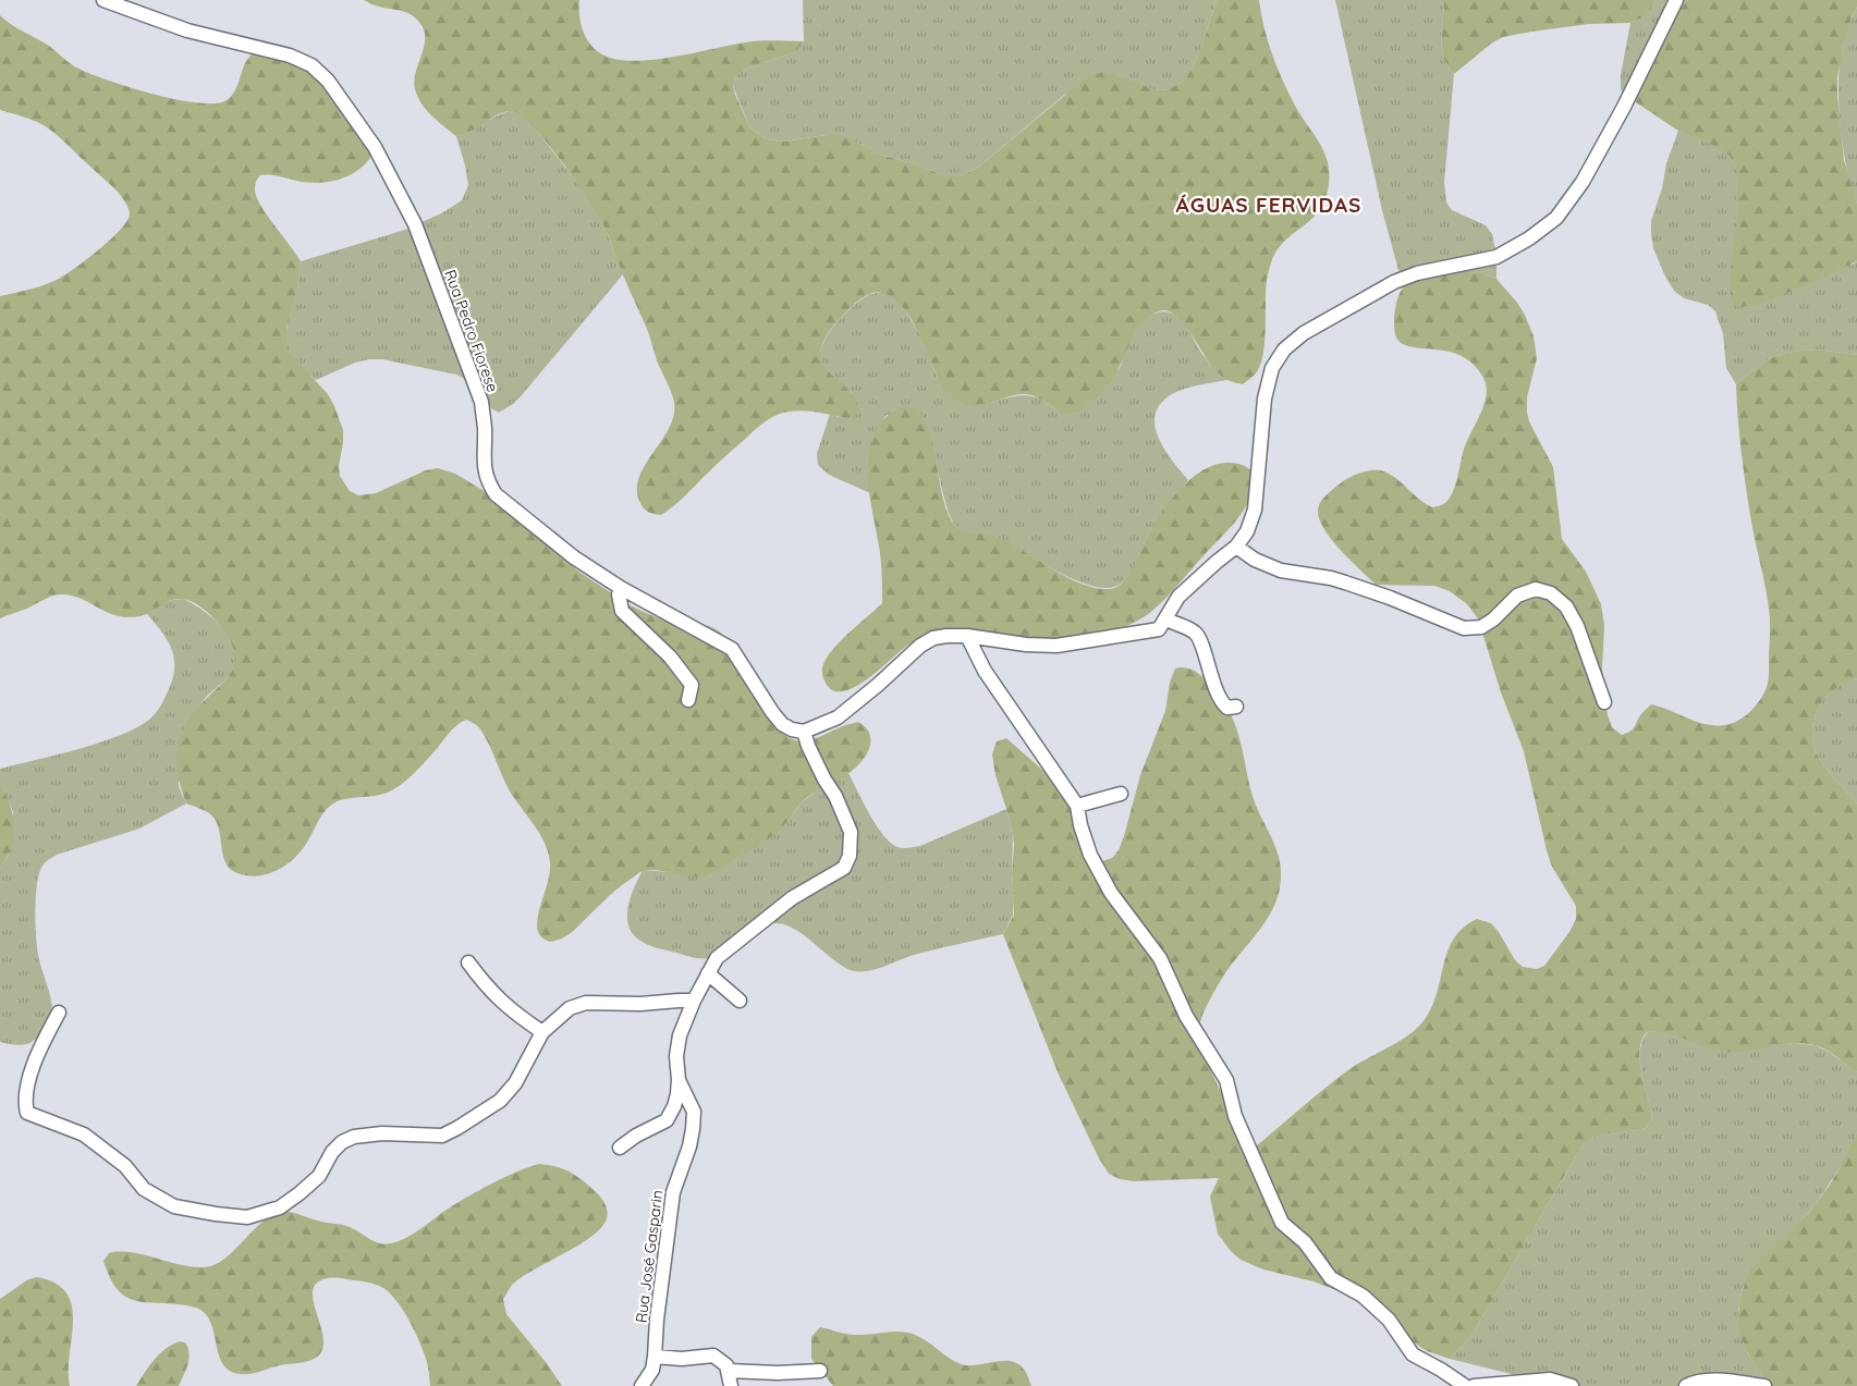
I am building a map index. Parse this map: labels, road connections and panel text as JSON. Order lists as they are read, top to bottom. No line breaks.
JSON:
{"streets":{"street":["Rua Pedro Fiorese","Rua José Gasparin"]},"districts":["ÁGUAS FERVIDAS"]}
